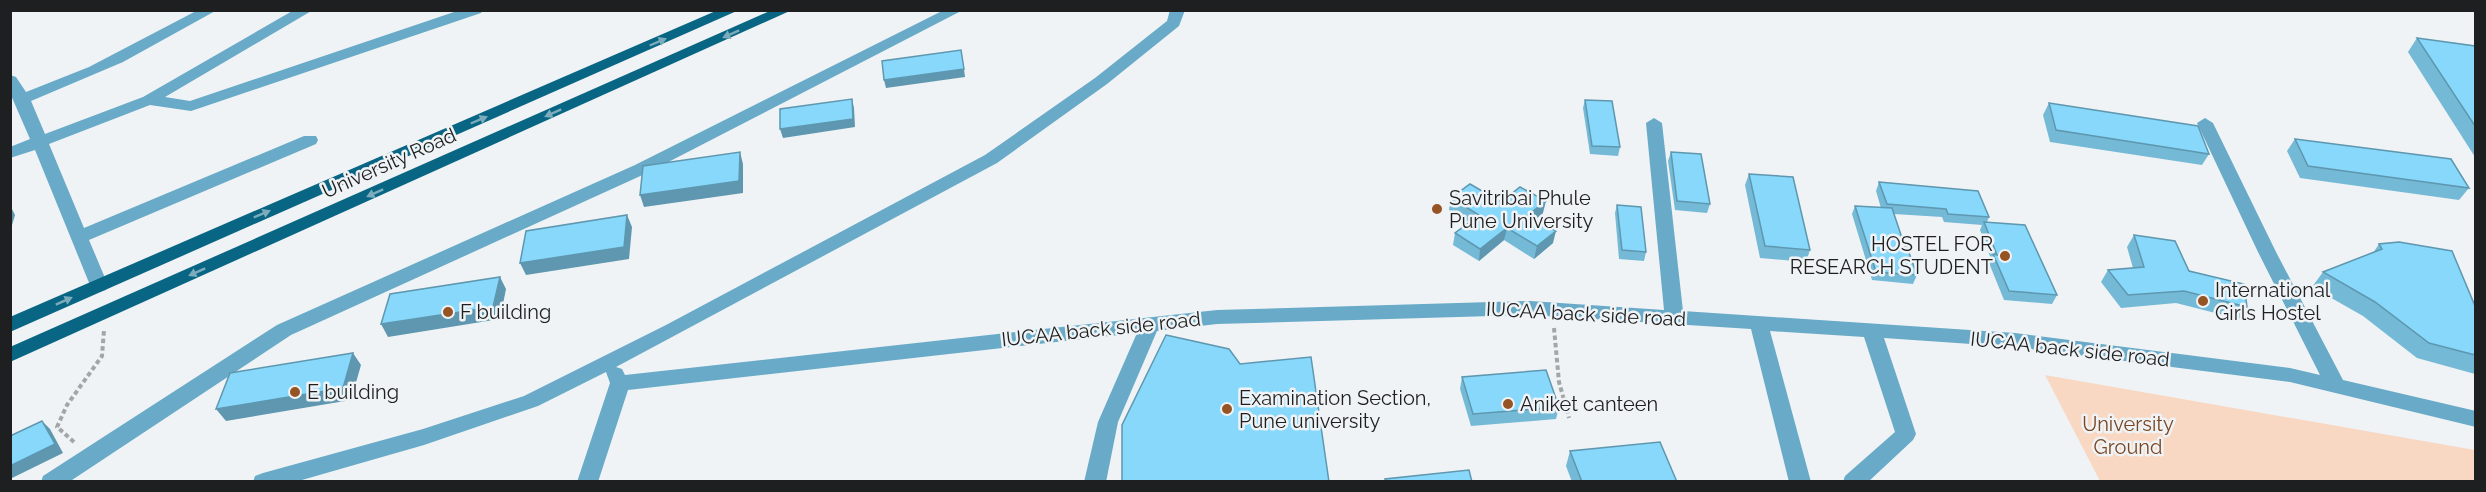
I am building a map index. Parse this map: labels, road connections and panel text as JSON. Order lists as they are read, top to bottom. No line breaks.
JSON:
{"streets":{"main road":["University Road"],"lane":["IUCAA back side road"]},"parks":["University Ground"],"places":["Savitribai Phule Pune University","HOSTEL FOR RESEARCH STUDENT","International Girls Hostel","F building","E building","Aniket canteen","Examination Section, Pune university"]}
